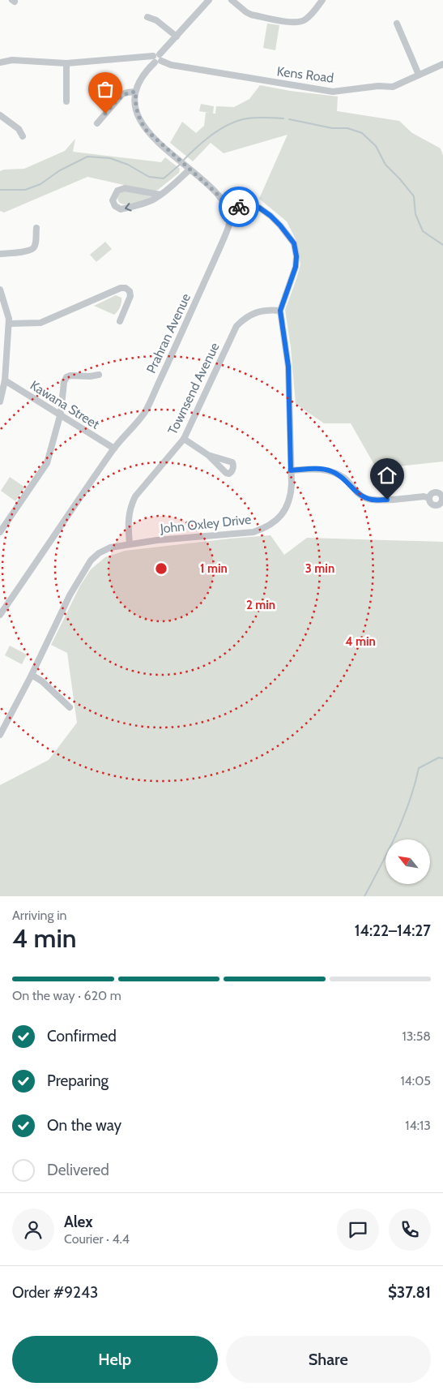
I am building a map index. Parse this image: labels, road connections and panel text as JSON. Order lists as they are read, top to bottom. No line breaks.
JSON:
{"streets":{"street":["Kens Road","Prahran Avenue","Townsend Avenue","Kawana Street","John Oxley Drive"]},"crossings":[["Prahran Avenue","Kawana Street"],["Prahran Avenue","John Oxley Drive"],["Townsend Avenue","John Oxley Drive"]],"north":"top left","page":{"heading":["4 min","Arriving in","14:22–14:27"],"panel":["Alex","Courier · 4.4","Order #9243","$37.81"],"bar":"On the way · 620 m","list":[["Confirmed","13:58"],["Preparing","14:05"],["On the way","14:13"],"Delivered"],"buttons":["Help","Share"]},"rings":["1 min","3 min","2 min","4 min"]}
